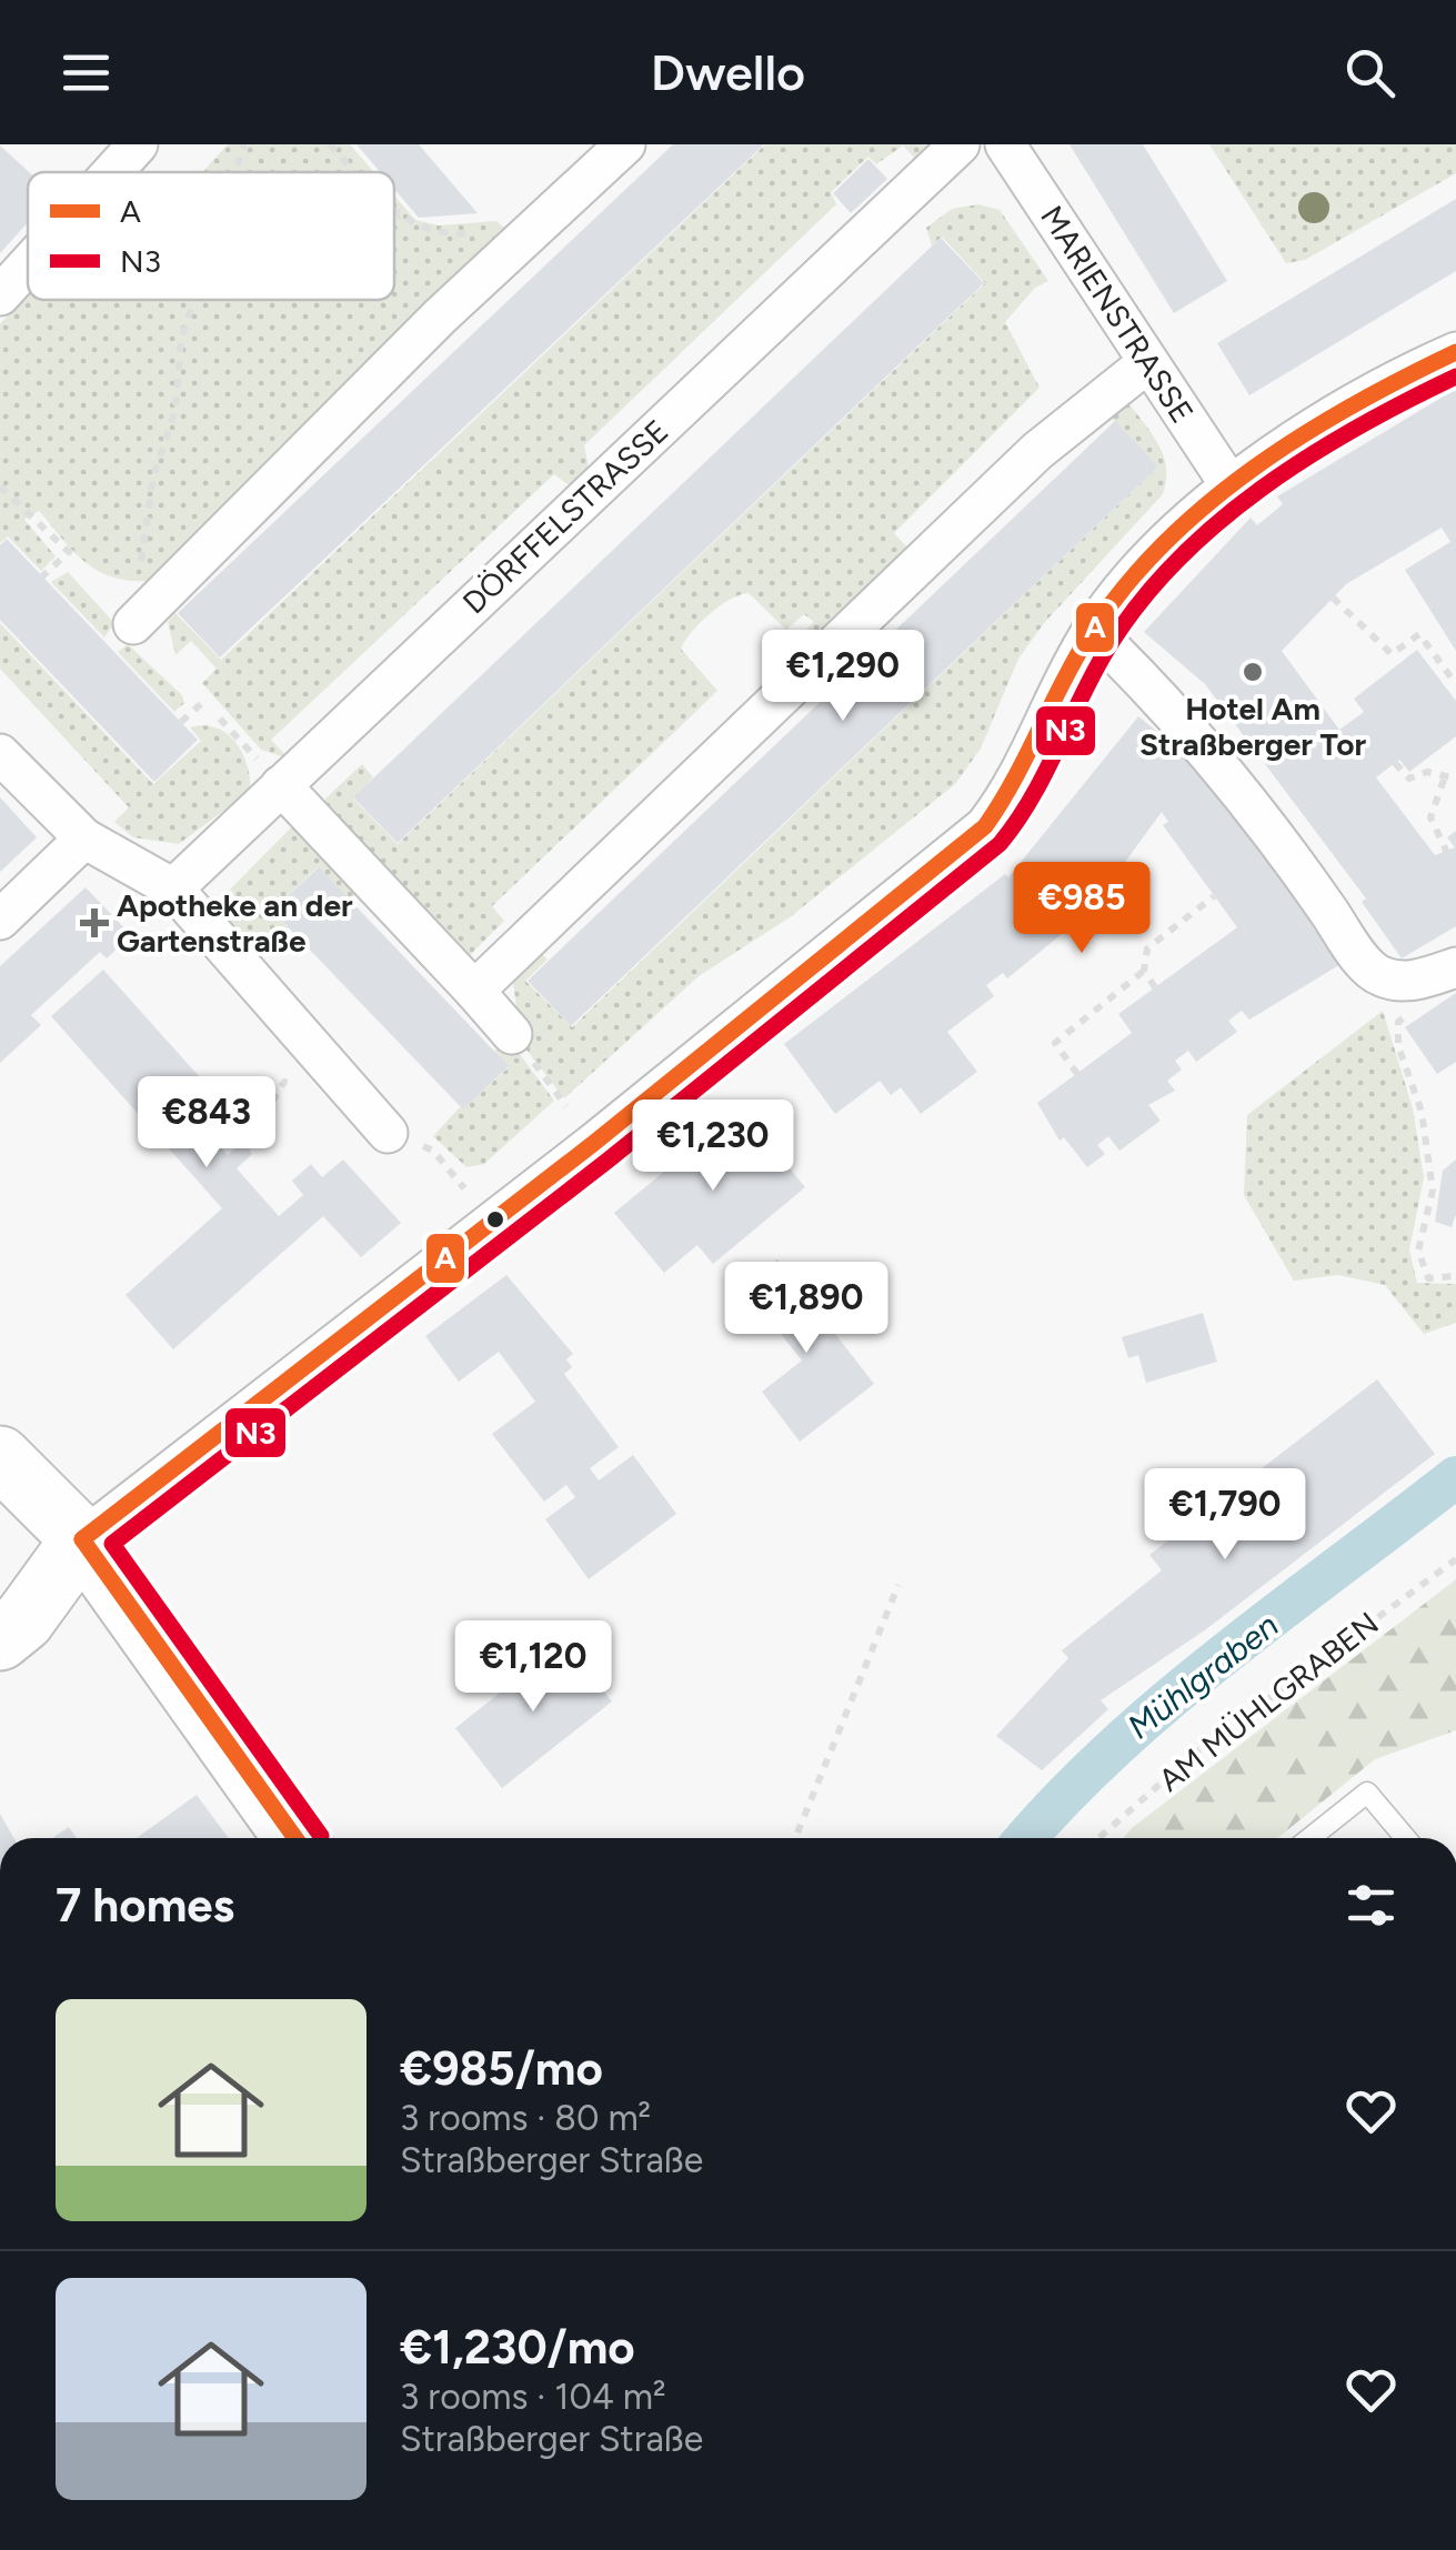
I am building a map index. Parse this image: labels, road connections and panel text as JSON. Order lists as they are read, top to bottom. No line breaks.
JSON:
{"streets":{"street":["MARIENSTRASSE","DÖRFFELSTRASSE"],"path":["AM MÜHLGRABEN"]},"water":["Mühlgraben"],"places":{"other":["Hotel Am Straßberger Tor"],"health":["Apotheke an der Gartenstraße"]},"lines":["transit line A","transit line N3"],"legend":["A","N3"],"page":{"header":"Dwello","price":["€1,290","€985","€843","€1,230","€1,890","€1,790","€1,120"],"heading":"7 homes","list":[{"name":"€985/mo","note":"3 rooms · 80 m² · Straßberger Straße"},{"name":"€1,230/mo","note":"3 rooms · 104 m² · Straßberger Straße"}]}}
